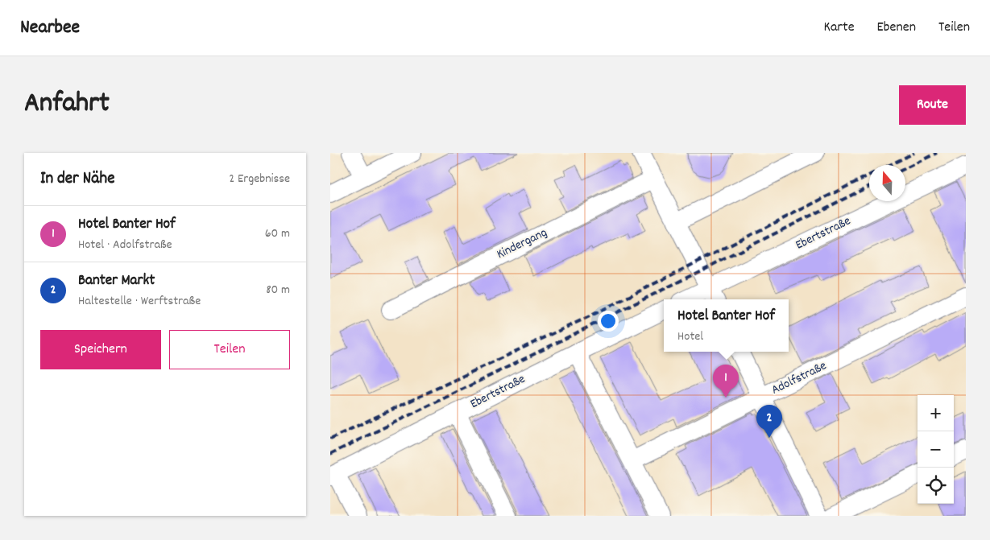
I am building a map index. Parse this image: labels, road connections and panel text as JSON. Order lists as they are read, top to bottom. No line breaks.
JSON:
{"streets":{"street":["Ebertstraße","Kindergang","Adolfstraße"]},"north":"top","page":{"header":"Nearbee","nav":["Karte","Ebenen","Teilen"],"title":"Anfahrt","buttons":["Route",["Speichern","Teilen"]],"heading":["In der Nähe","2 Ergebnisse"],"list":[{"mark":"1","name":"Hotel Banter Hof","note":"Hotel · Adolfstraße","value":"60 m"},{"mark":"2","name":"Banter Markt","note":"Haltestelle · Werftstraße","value":"80 m"}],"popup":["Hotel Banter Hof","Hotel"],"pins":["1","2"],"map_buttons":["+","−"]}}
